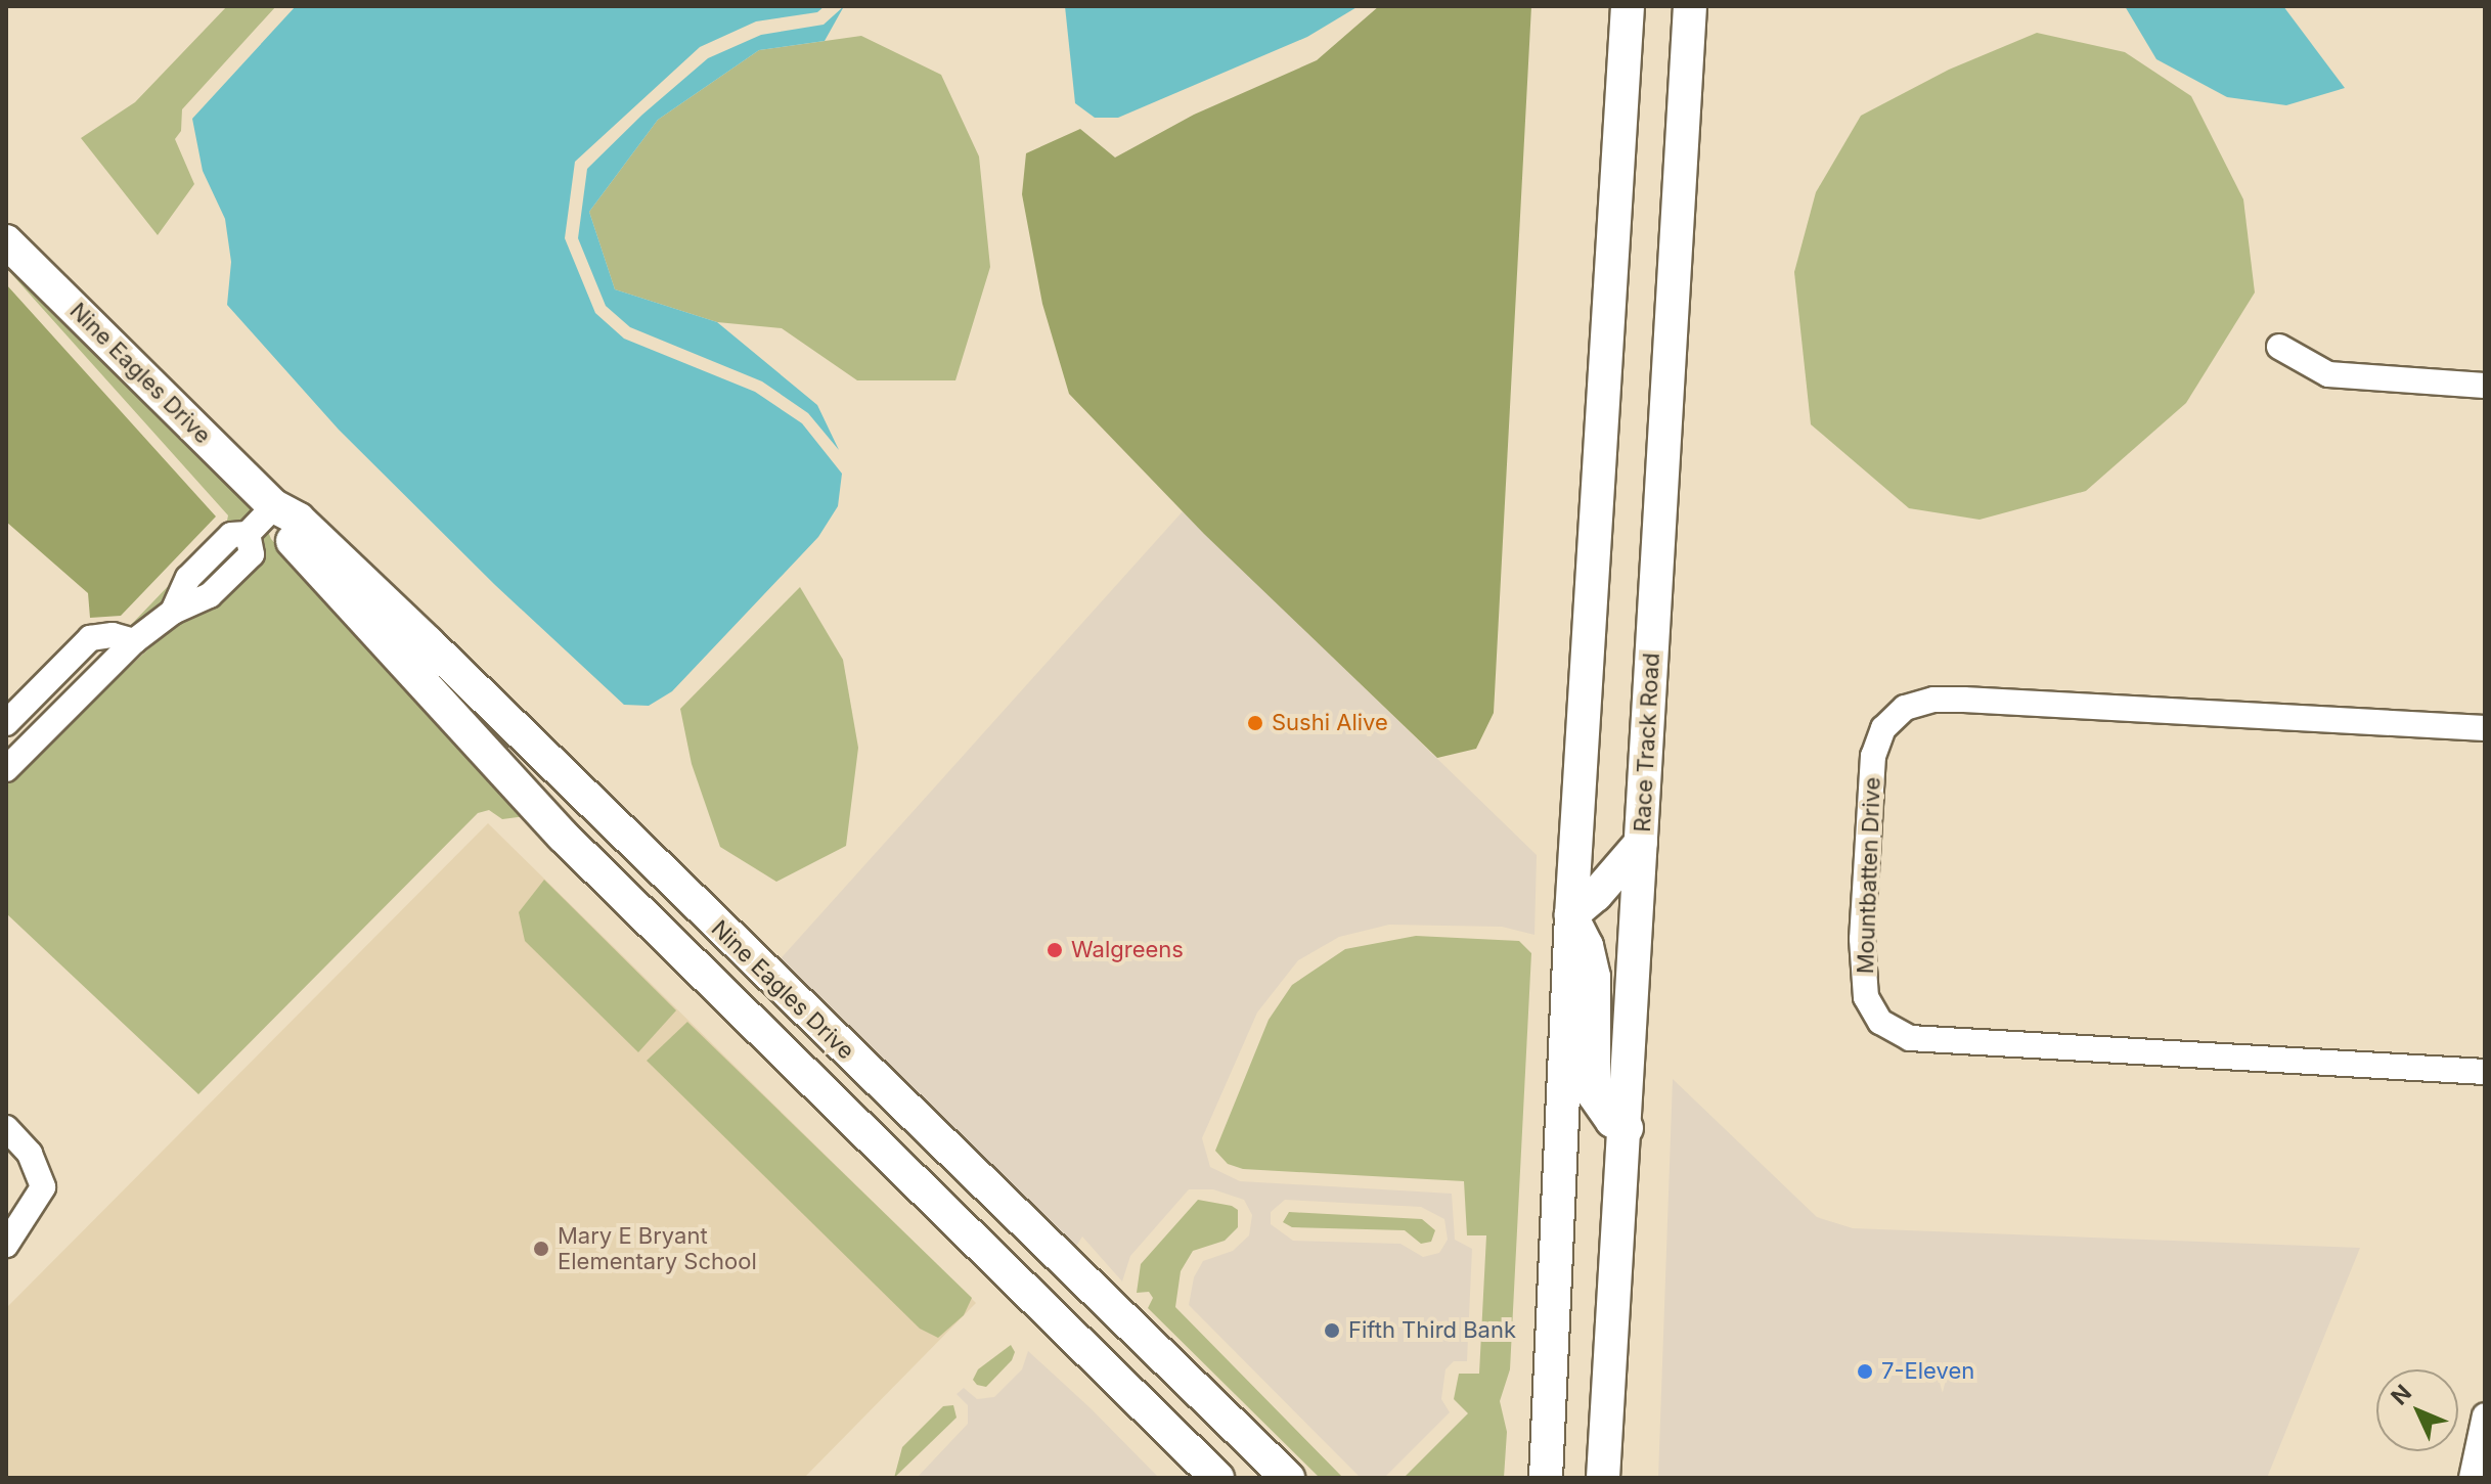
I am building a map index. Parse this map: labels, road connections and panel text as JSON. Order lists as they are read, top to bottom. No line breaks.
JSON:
{"streets":{"main road":["Nine Eagles Drive","Race Track Road"],"street":["Mountbatten Drive"]},"places":["Sushi Alive","Walgreens","Mary E Bryant Elementary School","Fifth Third Bank","7-Eleven"],"north":"top left"}
